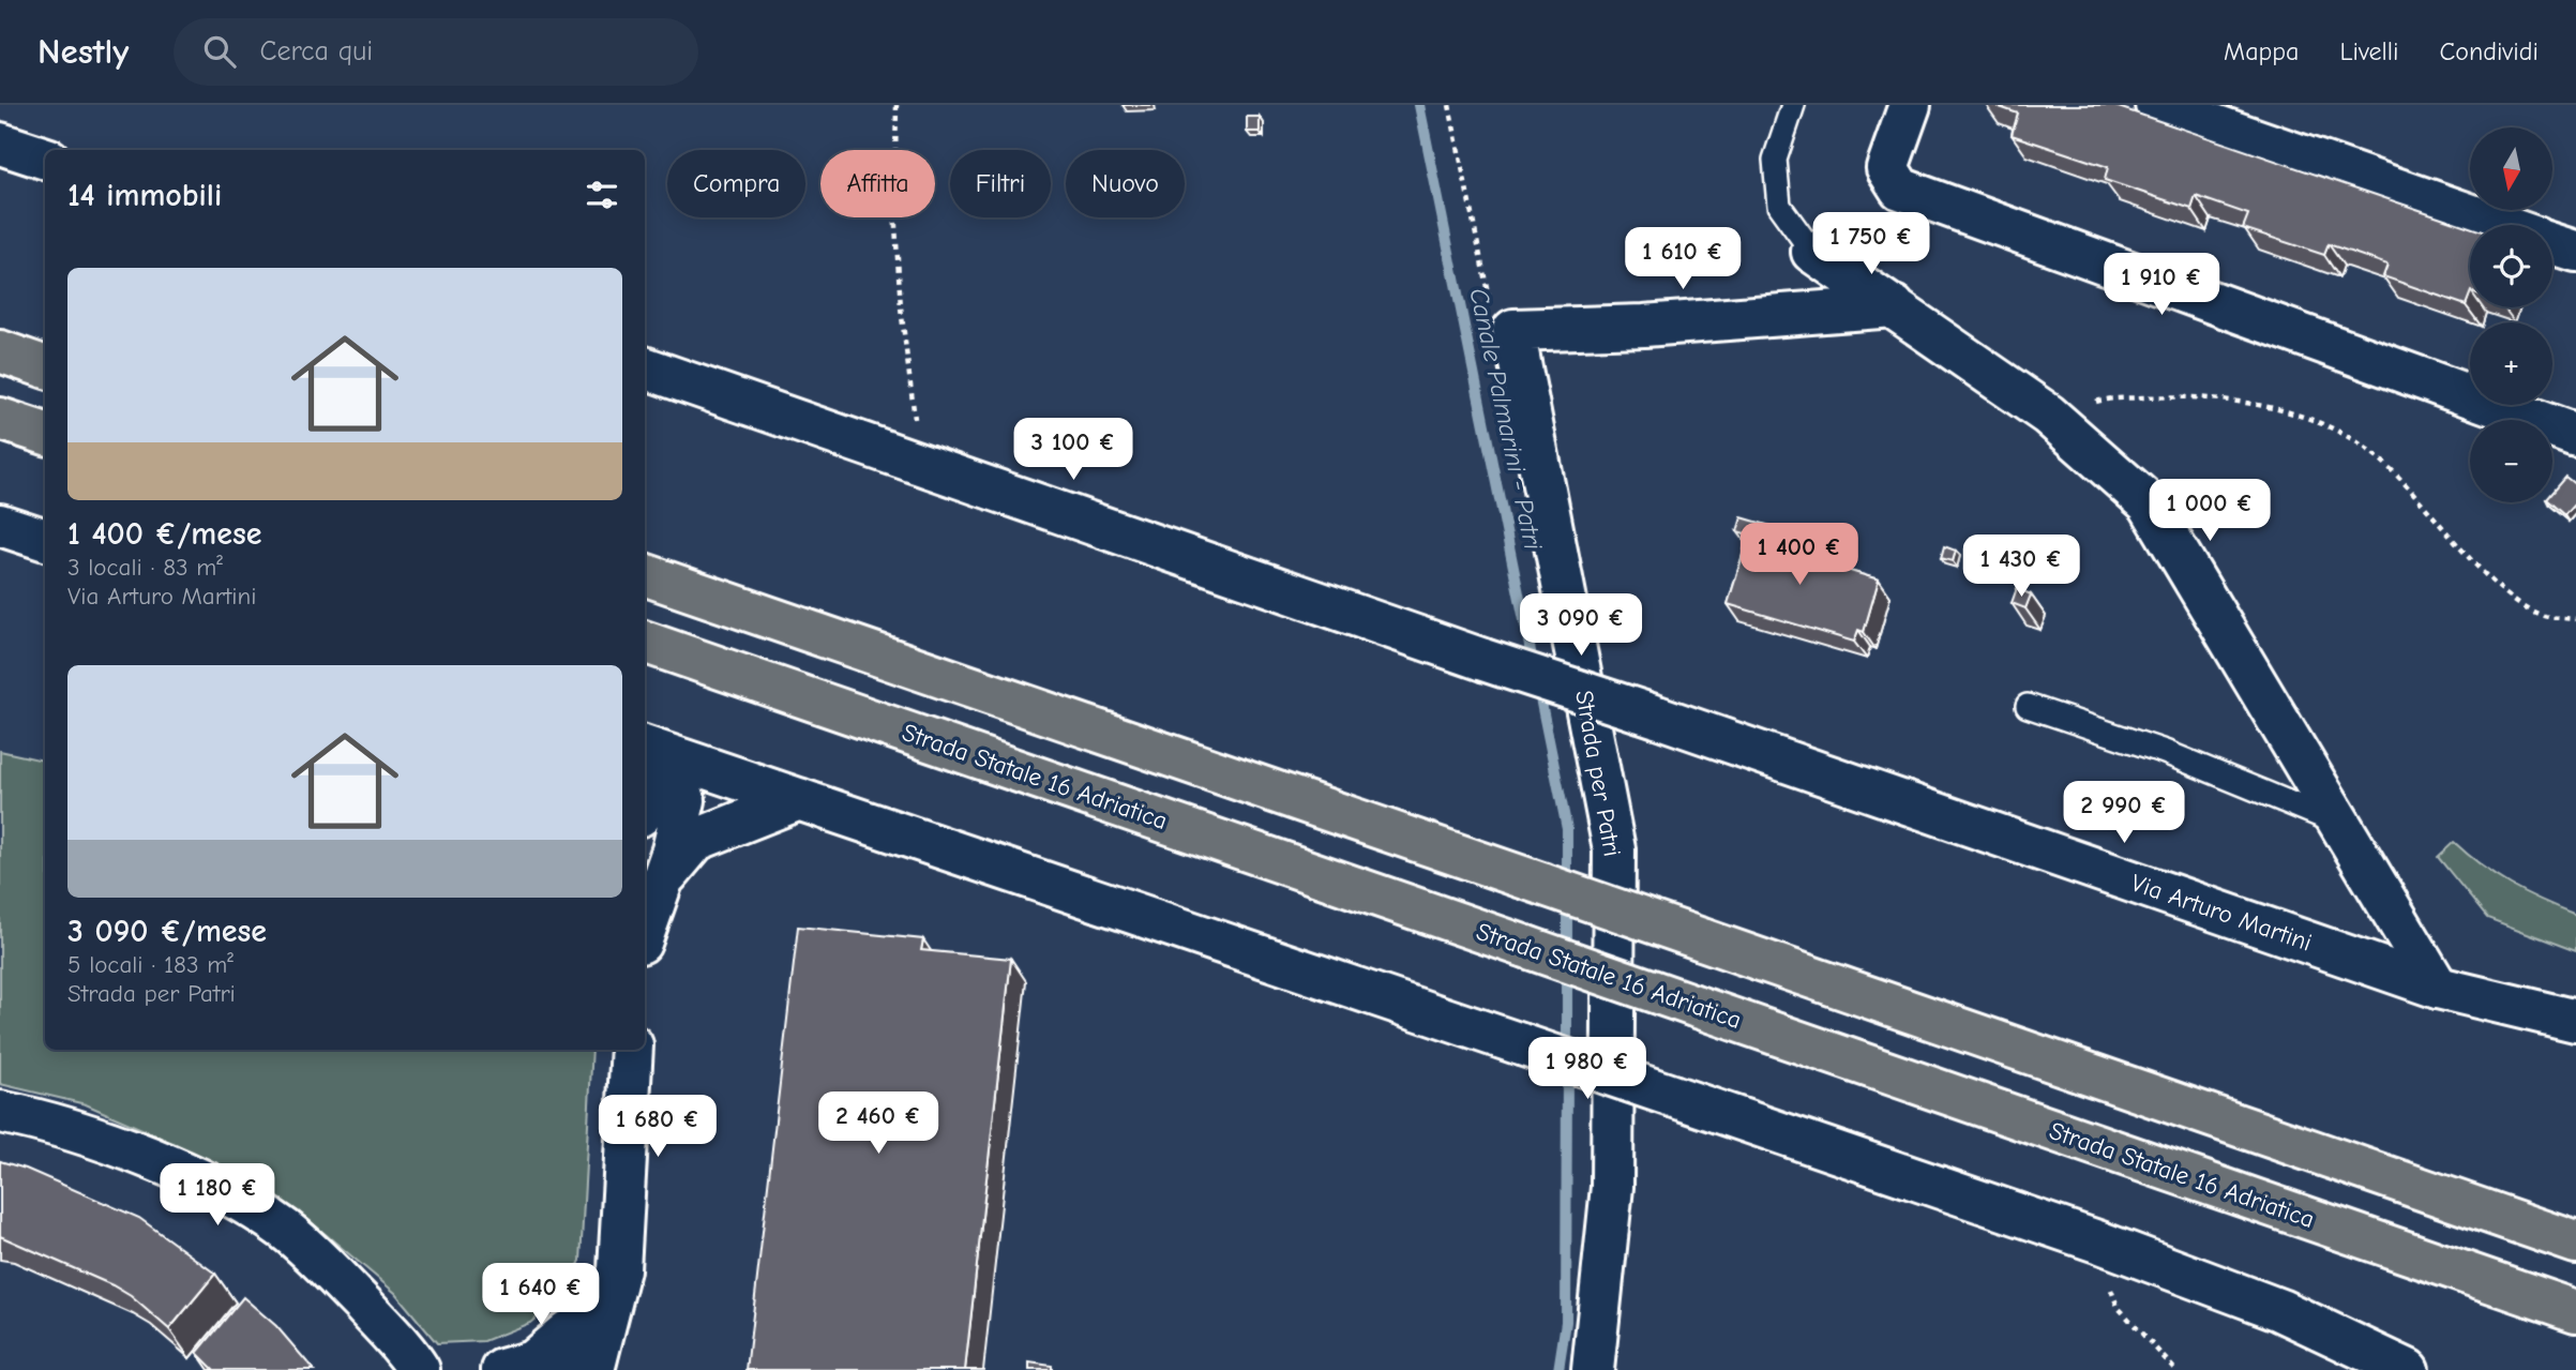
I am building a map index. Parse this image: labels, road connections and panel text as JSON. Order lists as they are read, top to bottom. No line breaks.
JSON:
{"streets":{"highway":["Strada Statale 16 Adriatica"],"street":["Strada per Patri","Via Arturo Martini"]},"water":["Canale Palmarini - Patri"],"north":"bottom","page":{"header":"Nestly","search":"Cerca qui","nav":["Mappa","Livelli","Condividi"],"map_buttons":["+","−"],"chip":["Compra","Affitta","Filtri","Nuovo"],"heading":"14 immobili","price":["1 750 €","1 610 €","1 910 €","3 100 €","1 000 €","1 400 €","1 430 €","3 090 €","2 990 €","1 980 €","2 460 €","1 680 €","1 180 €","1 640 €"],"list":[{"name":"1 400 €/mese","note":"3 locali · 83 m² · Via Arturo Martini"},{"name":"3 090 €/mese","note":"5 locali · 183 m² · Strada per Patri"}]}}
